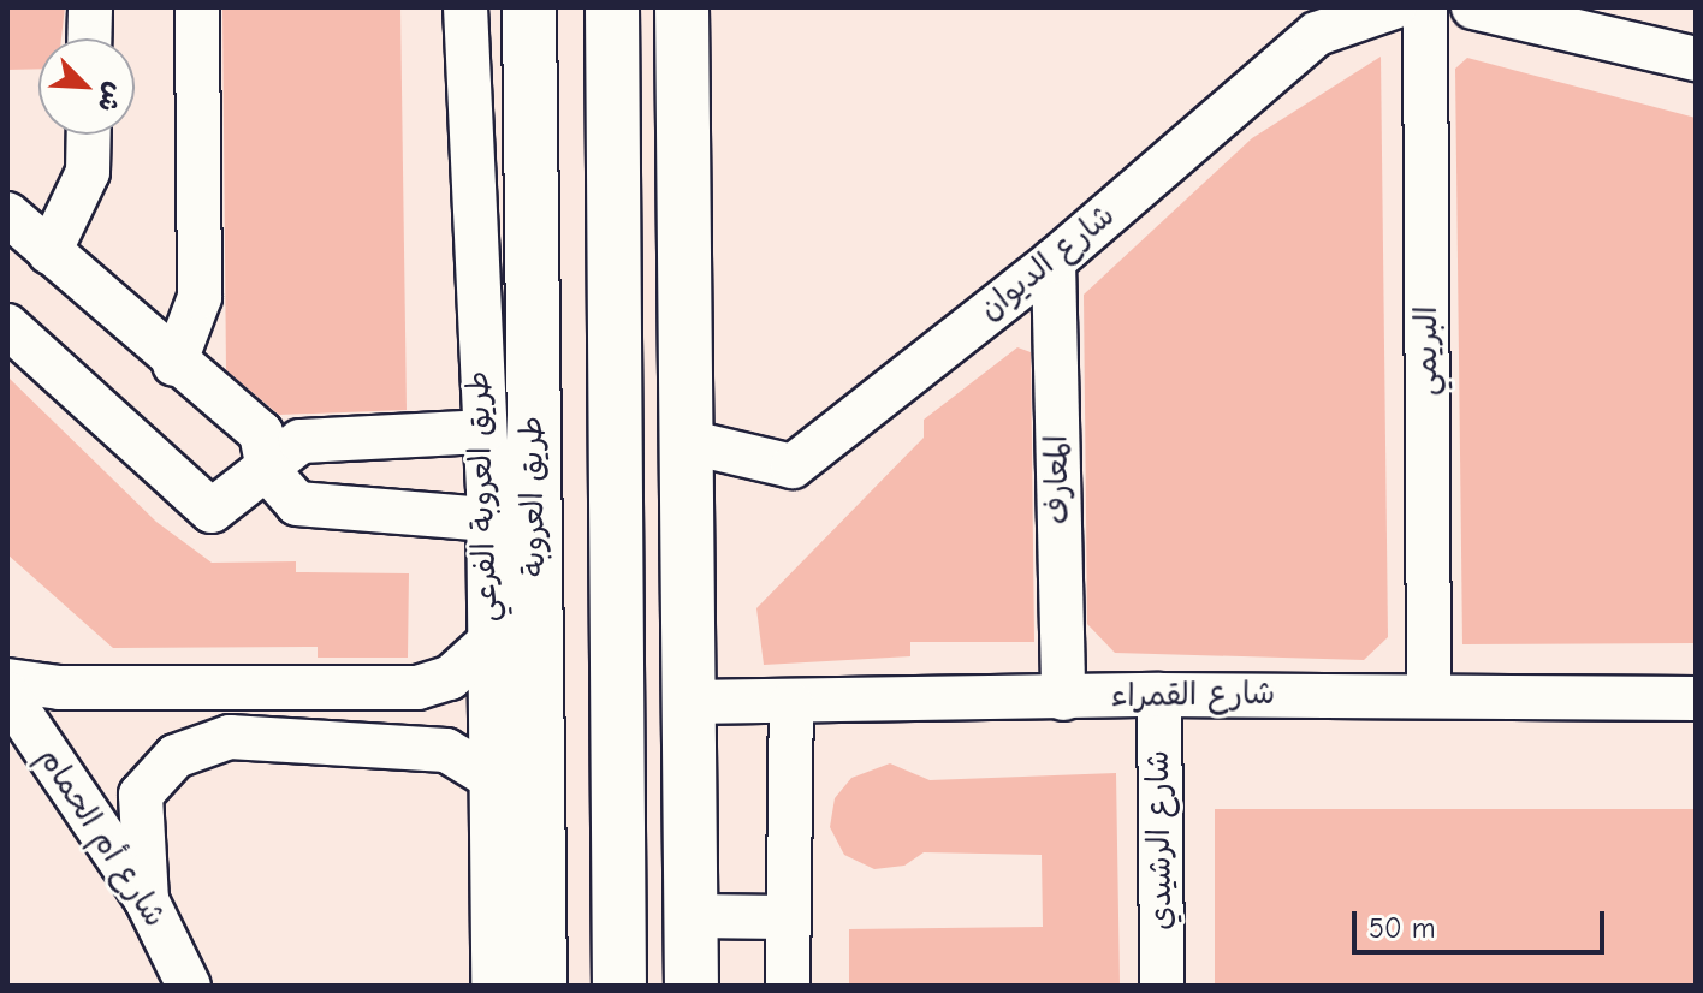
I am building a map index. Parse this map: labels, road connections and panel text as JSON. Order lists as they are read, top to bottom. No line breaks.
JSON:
{"streets":{"main road":["طريق العروبة"],"street":["شارع الديوان","البريمي","المعارف","طريق العروبة الفرعي","شارع القمراء","شارع أم الحمام","شارع الرشيدي"]},"crossings":[["شارع الديوان","المعارف"],["البريمي","شارع القمراء"],["المعارف","شارع القمراء"],["شارع القمراء","شارع الرشيدي"]],"scale_bar":"50 m","north":"bottom right"}
